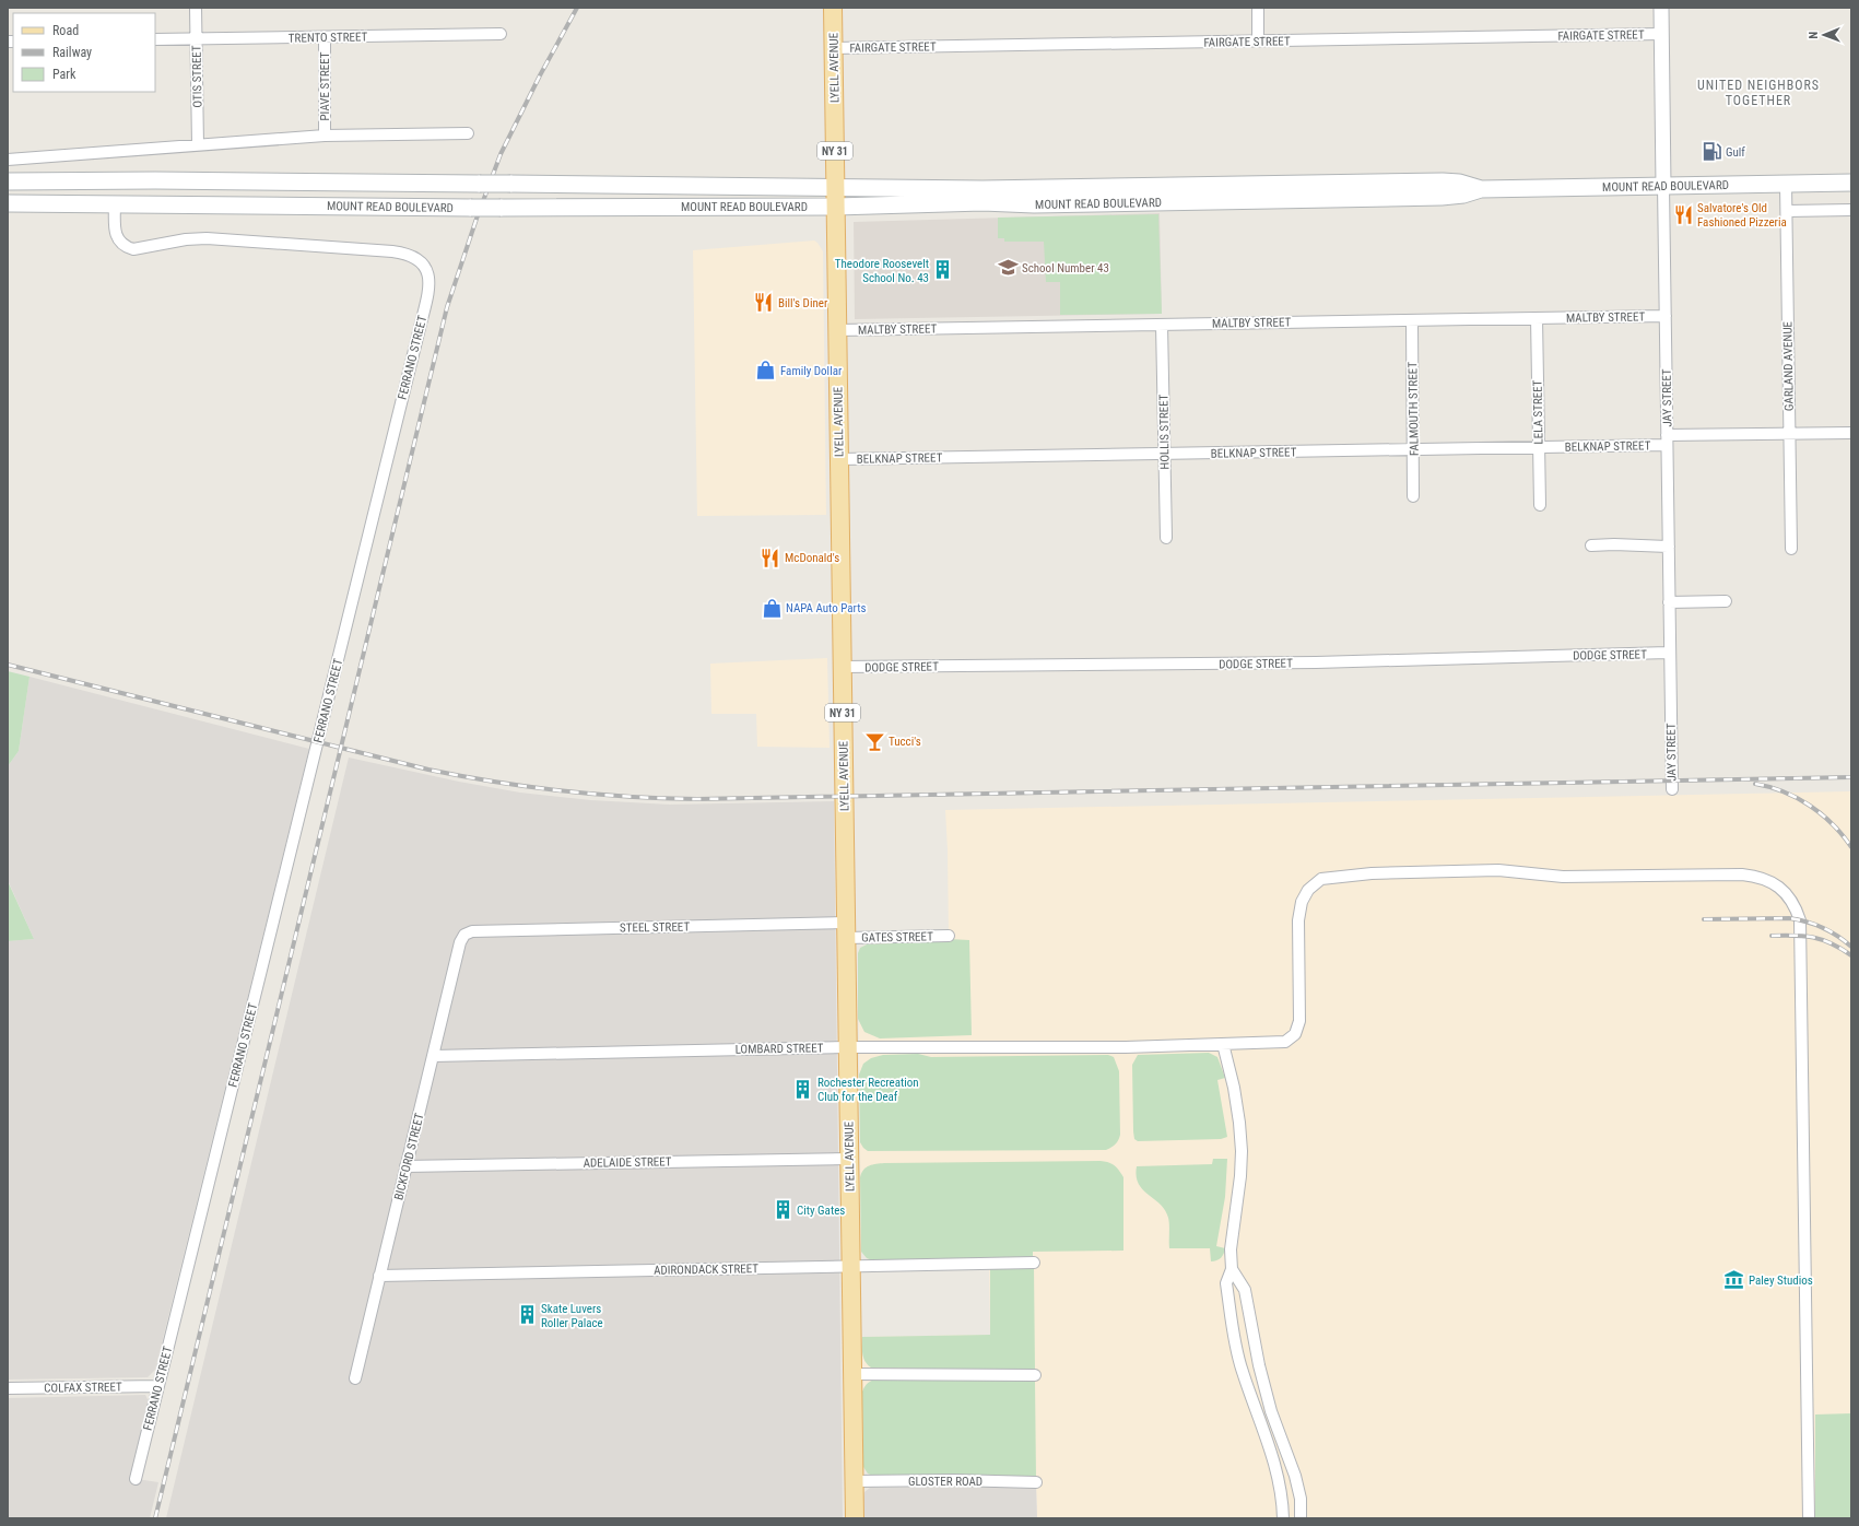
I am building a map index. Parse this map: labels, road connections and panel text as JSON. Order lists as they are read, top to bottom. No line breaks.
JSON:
{"streets":{"main road":["LYELL AVENUE","NY 31","MOUNT READ BOULEVARD"],"street":["FAIRGATE STREET","TRENTO STREET","OTIS STREET","PIAVE STREET","MALTBY STREET","FERRANO STREET","GARLAND AVENUE","JAY STREET","FALMOUTH STREET","LELA STREET","HOLLIS STREET","BELKNAP STREET","DODGE STREET","STEEL STREET","GATES STREET","LOMBARD STREET","BICKFORD STREET","ADELAIDE STREET","ADIRONDACK STREET","COLFAX STREET","GLOSTER ROAD"]},"crossings":[["FAIRGATE STREET","LYELL AVENUE"],["FAIRGATE STREET","JAY STREET"],["TRENTO STREET","OTIS STREET"],["TRENTO STREET","PIAVE STREET"],["LYELL AVENUE","MOUNT READ BOULEVARD"],["LYELL AVENUE","MALTBY STREET"],["LYELL AVENUE","BELKNAP STREET"],["LYELL AVENUE","DODGE STREET"],["LYELL AVENUE","STEEL STREET"],["LYELL AVENUE","GATES STREET"],["LYELL AVENUE","LOMBARD STREET"],["LYELL AVENUE","ADELAIDE STREET"],["LYELL AVENUE","ADIRONDACK STREET"],["LYELL AVENUE","GLOSTER ROAD"],["MOUNT READ BOULEVARD","FERRANO STREET"],["MOUNT READ BOULEVARD","GARLAND AVENUE"],["MOUNT READ BOULEVARD","JAY STREET"],["MALTBY STREET","JAY STREET"],["MALTBY STREET","FALMOUTH STREET"],["MALTBY STREET","LELA STREET"],["MALTBY STREET","HOLLIS STREET"],["FERRANO STREET","COLFAX STREET"],["GARLAND AVENUE","BELKNAP STREET"],["JAY STREET","BELKNAP STREET"],["JAY STREET","DODGE STREET"],["FALMOUTH STREET","BELKNAP STREET"],["LELA STREET","BELKNAP STREET"],["HOLLIS STREET","BELKNAP STREET"],["STEEL STREET","GATES STREET"],["STEEL STREET","BICKFORD STREET"],["LOMBARD STREET","BICKFORD STREET"],["BICKFORD STREET","ADELAIDE STREET"],["BICKFORD STREET","ADIRONDACK STREET"]],"districts":["UNITED NEIGHBORS TOGETHER"],"places":{"fuel station":["Gulf"],"restaurant":["Salvatore's Old Fashioned Pizzeria","Bill's Diner","McDonald's"],"school or university":["School Number 43"],"building":["Theodore Roosevelt School No. 43","Rochester Recreation Club for the Deaf","City Gates","Skate Luvers Roller Palace"],"shop":["Family Dollar","NAPA Auto Parts"],"bar":["Tucci's"],"museum":["Paley Studios"]},"legend":["Road","Railway","Park"],"north":"left"}
